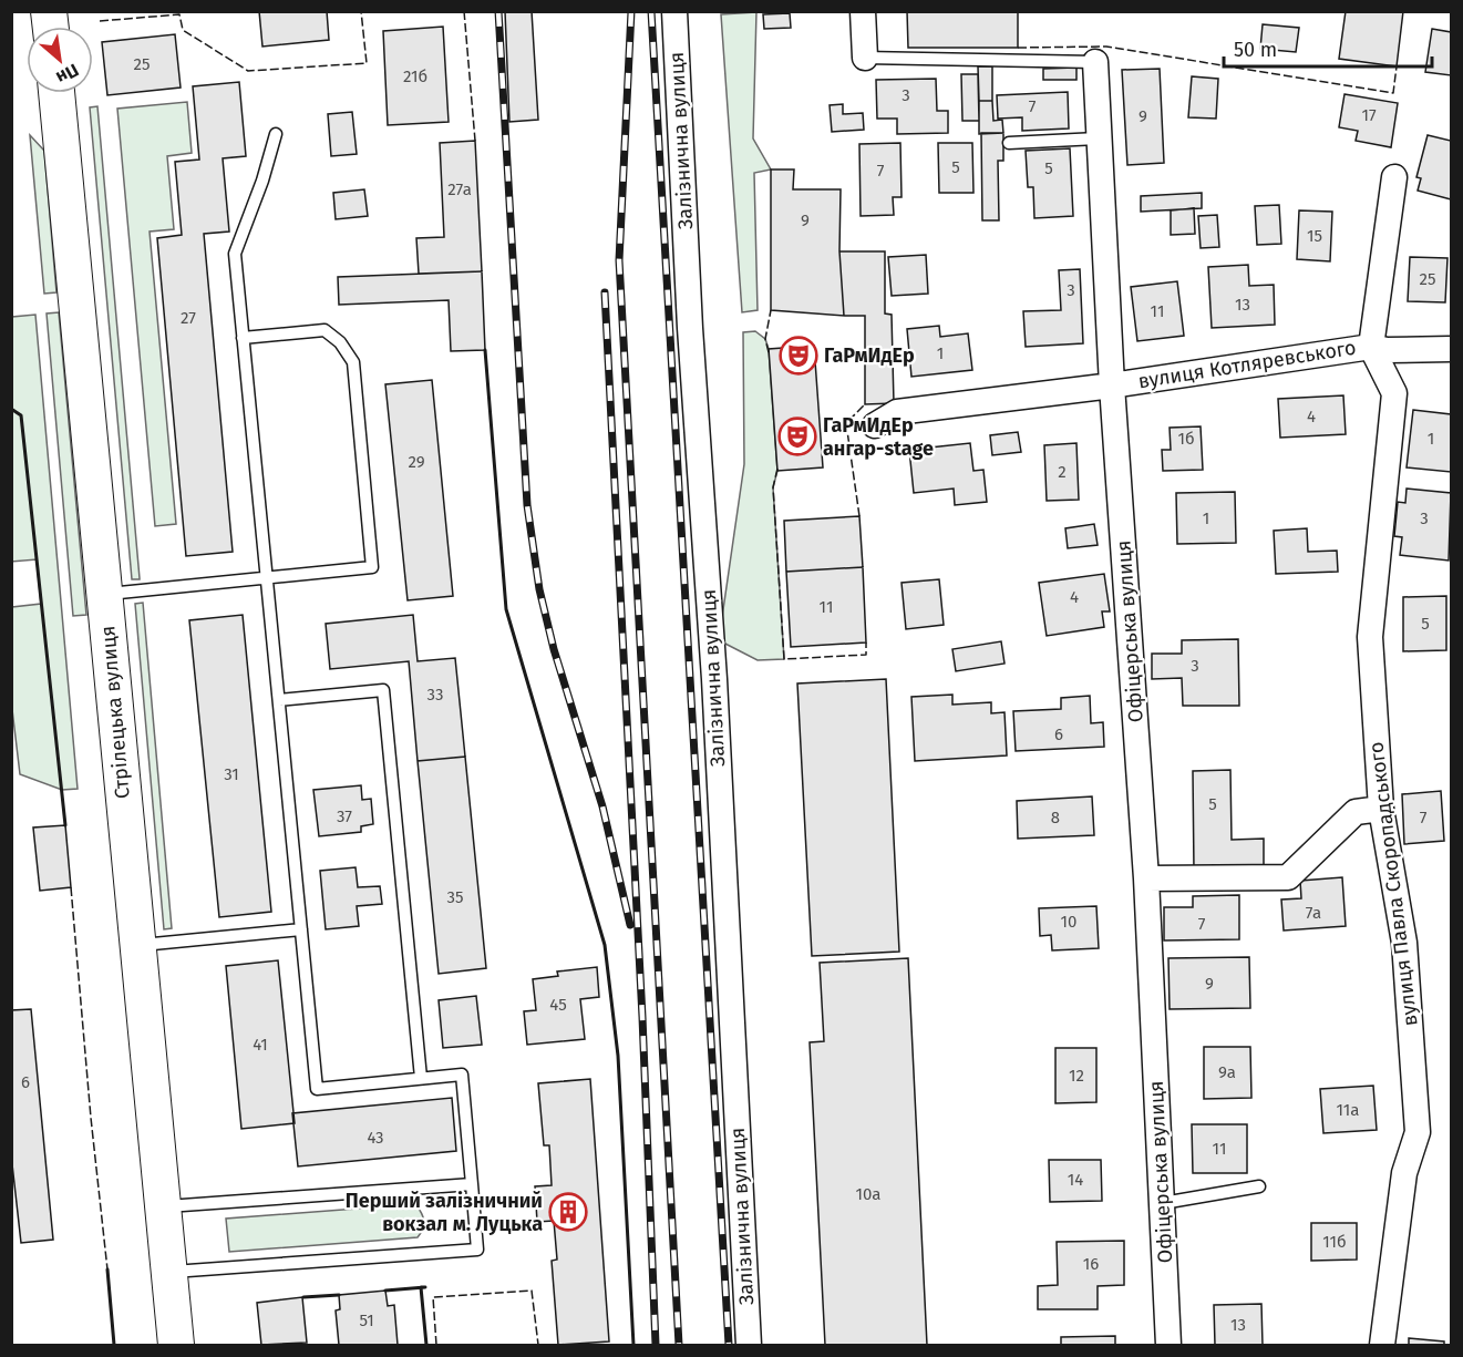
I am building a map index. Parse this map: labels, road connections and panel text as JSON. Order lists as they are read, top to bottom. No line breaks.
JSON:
{"streets":{"street":["Залізнична вулиця","вулиця Котляревського","Офіцерська вулиця","Стрілецька вулиця","вулиця Павла Скоропадського"]},"crossings":[["вулиця Котляревського","Офіцерська вулиця"],["вулиця Котляревського","вулиця Павла Скоропадського"]],"places":{"theatre":["ГаРмИдЕр","ГаРмИдЕр ангар-stage"],"building":["Перший залізничний вокзал м. Луцька"]},"house_numbers":["25","21б","3","7","17","9","5","5","7","27а","9","15","25","3","13","11","27","1","4","1б","1","29","2","1","3","4","11","5","3","33","6","31","5","37","8","7","35","7а","10","7","9","45","41","9а","12","6","11а","43","11","14","10а","11б","16","51","13"],"scale_bar":"50 m","north":"bottom right"}
